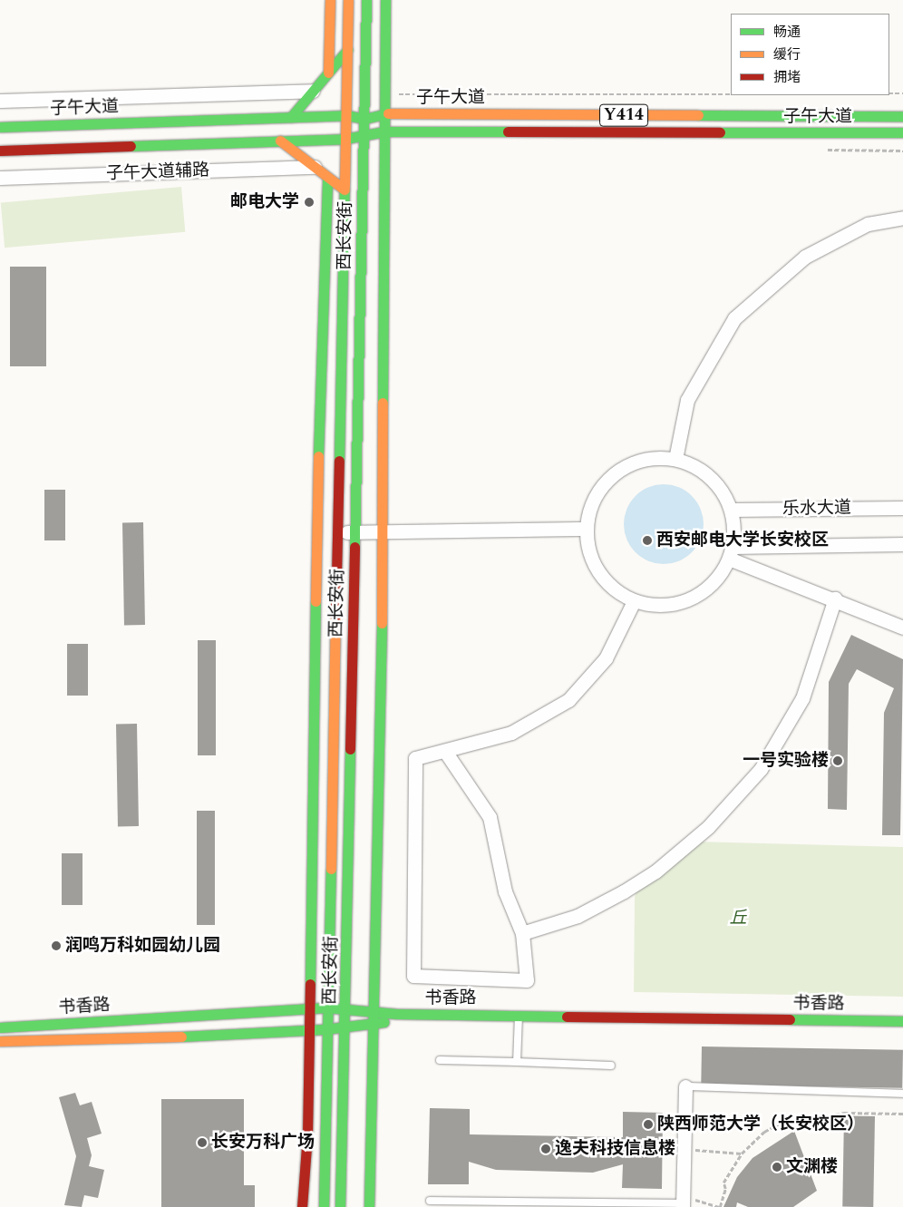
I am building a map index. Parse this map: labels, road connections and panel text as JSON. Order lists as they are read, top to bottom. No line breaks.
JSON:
{"streets":{"main road":["子午大道","Y414","西长安街","书香路"],"street":["子午大道辅路","乐水大道"]},"crossings":[["子午大道","西长安街"],["西长安街","书香路"]],"parks":["丘"],"places":["邮电大学","西安邮电大学长安校区","一号实验楼","润鸣万科如园幼儿园","陕西师范大学（长安校区）","长安万科广场","逸夫科技信息楼","文渊楼"],"legend":["畅通","缓行","拥堵"]}
